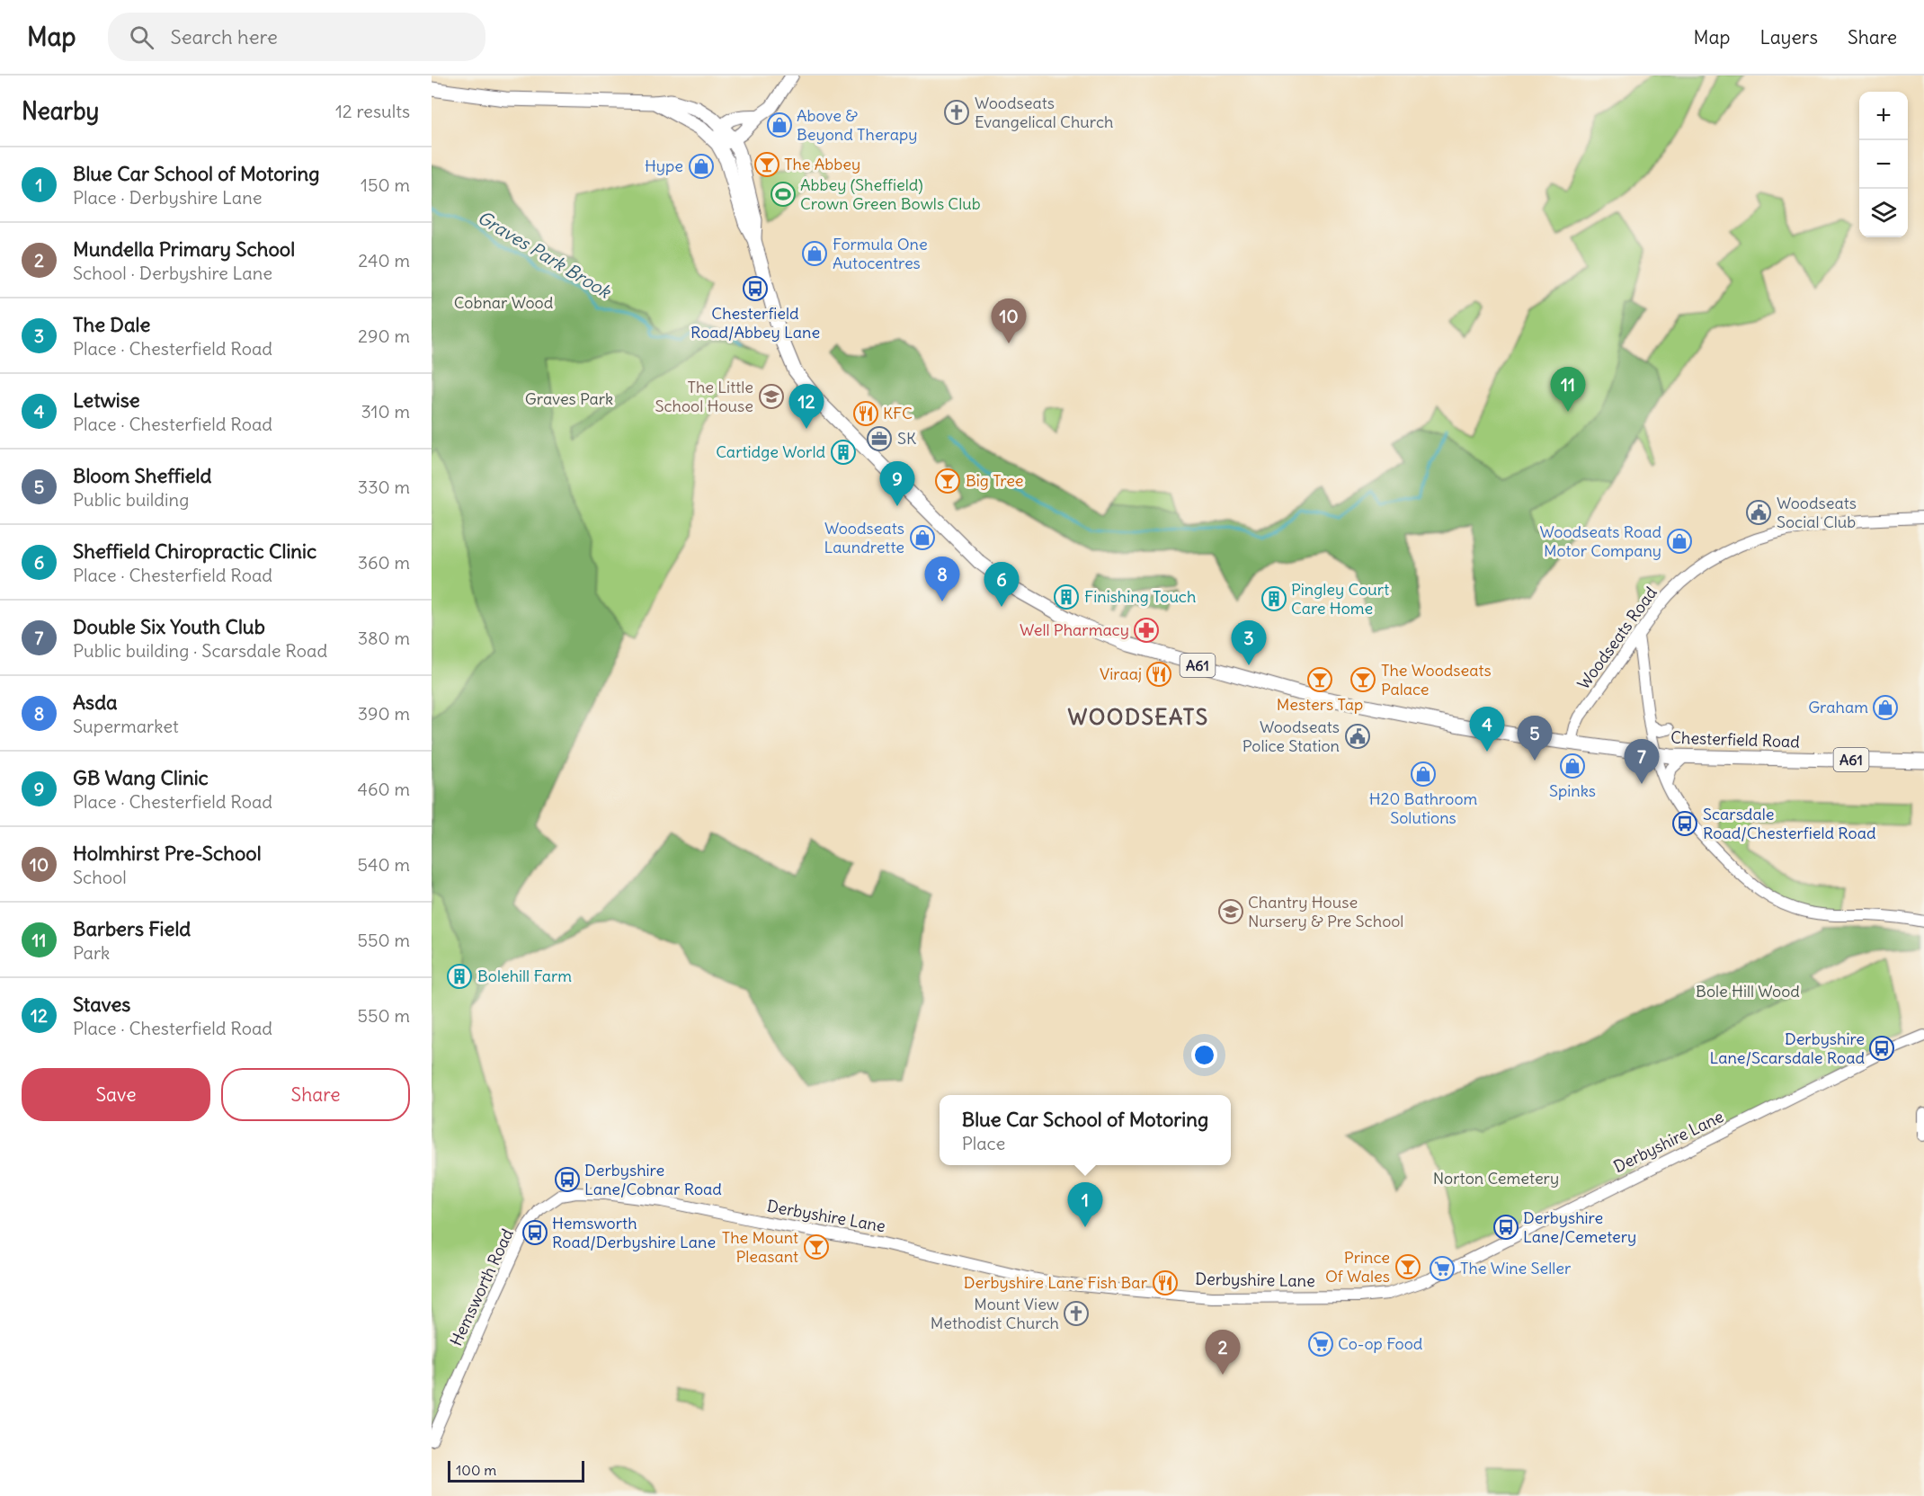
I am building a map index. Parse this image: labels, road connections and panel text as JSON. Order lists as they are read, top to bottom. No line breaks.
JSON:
{"streets":{"highway":["A61","Chesterfield Road"],"street":["Woodseats Road","Derbyshire Lane","Hemsworth Road"]},"crossings":[["Woodseats Road","Chesterfield Road"],["A61","Chesterfield Road"],["Derbyshire Lane","Hemsworth Road"]],"districts":["WOODSEATS"],"water":["Graves Park Brook"],"parks":["Cobnar Wood","Graves Park","Bole Hill Wood","Norton Cemetery"],"places":{"church":["Woodseats Evangelical Church","Mount View Methodist Church"],"shop":["Above & Beyond Therapy","Hype","Formula One Autocentres","Woodseats Laundrette","Woodseats Road Motor Company","Graham","Spinks","H20 Bathroom Solutions"],"bar":["The Abbey","Big Tree","Mesters Tap","The Woodseats Palace","The Mount Pleasant","Prince Of Wales"],"sports":["Abbey (Sheffield) Crown Green Bowls Club"],"bus stop":["Chesterfield Road/Abbey Lane","Scarsdale Road/Chesterfield Road","Derbyshire Lane/Scarsdale Road","Derbyshire Lane/Cobnar Road","Derbyshire Lane/Cemetery","Hemsworth Road/Derbyshire Lane"],"school or university":["The Little School House","Chantry House Nursery & Pre School"],"restaurant":["KFC","Viraaj","Derbyshire Lane Fish Bar"],"office":["SK"],"building":["Cartidge World","Finishing Touch","Pingley Court Care Home","Bolehill Farm"],"public building":["Woodseats Social Club","Woodseats Police Station"],"pharmacy":["Well Pharmacy"],"supermarket":["The Wine Seller","Co-op Food"]},"scale_bar":"100 m","page":{"header":"Map","search":"Search here","nav":["Map","Layers","Share"],"heading":["Nearby","12 results"],"map_buttons":["+","−"],"list":[{"mark":"1","name":"Blue Car School of Motoring","note":"Place · Derbyshire Lane","value":"150 m"},{"mark":"2","name":"Mundella Primary School","note":"School · Derbyshire Lane","value":"240 m"},{"mark":"3","name":"The Dale","note":"Place · Chesterfield Road","value":"290 m"},{"mark":"4","name":"Letwise","note":"Place · Chesterfield Road","value":"310 m"},{"mark":"5","name":"Bloom Sheffield","note":"Public building","value":"330 m"},{"mark":"6","name":"Sheffield Chiropractic Clinic","note":"Place · Chesterfield Road","value":"360 m"},{"mark":"7","name":"Double Six Youth Club","note":"Public building · Scarsdale Road","value":"380 m"},{"mark":"8","name":"Asda","note":"Supermarket","value":"390 m"},{"mark":"9","name":"GB Wang Clinic","note":"Place · Chesterfield Road","value":"460 m"},{"mark":"10","name":"Holmhirst Pre-School","note":"School","value":"540 m"},{"mark":"11","name":"Barbers Field","note":"Park","value":"550 m"},{"mark":"12","name":"Staves","note":"Place · Chesterfield Road","value":"550 m"}],"pins":["10","11","12","9","8","6","3","4","5","7","1","2"],"buttons":["Save","Share"],"popup":["Blue Car School of Motoring","Place"],"scale":"100 m"}}
